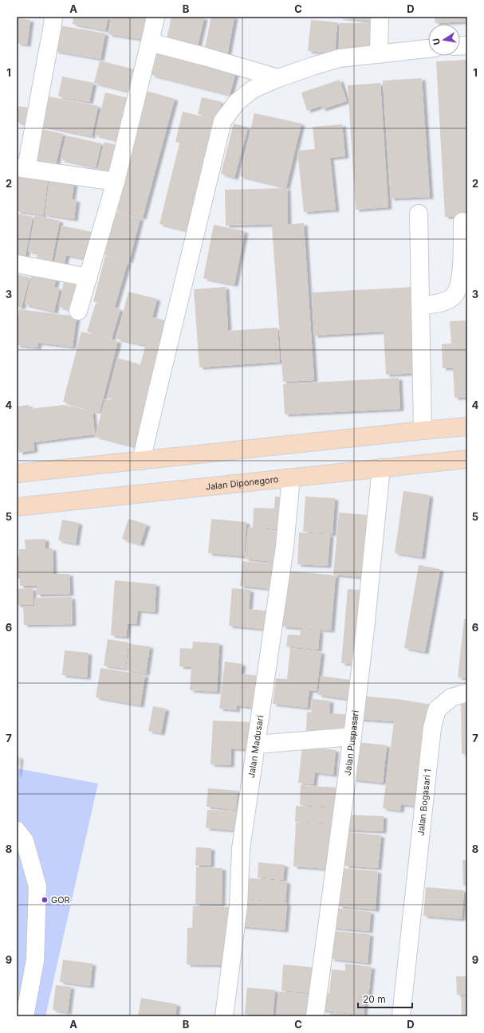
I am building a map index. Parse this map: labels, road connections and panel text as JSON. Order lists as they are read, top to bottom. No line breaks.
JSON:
{"streets":{"main road":["Jalan Diponegoro"],"street":["Jalan Puspasari","Jalan Madusari","Jalan Bogasari 1"]},"crossings":[["Jalan Diponegoro","Jalan Puspasari"],["Jalan Diponegoro","Jalan Madusari"]],"places":["GOR"],"scale_bar":"20 m","north":"left","grid":{"columns":["A","B","C","D"],"rows":["1","2","3","4","5","6","7","8","9"]}}
